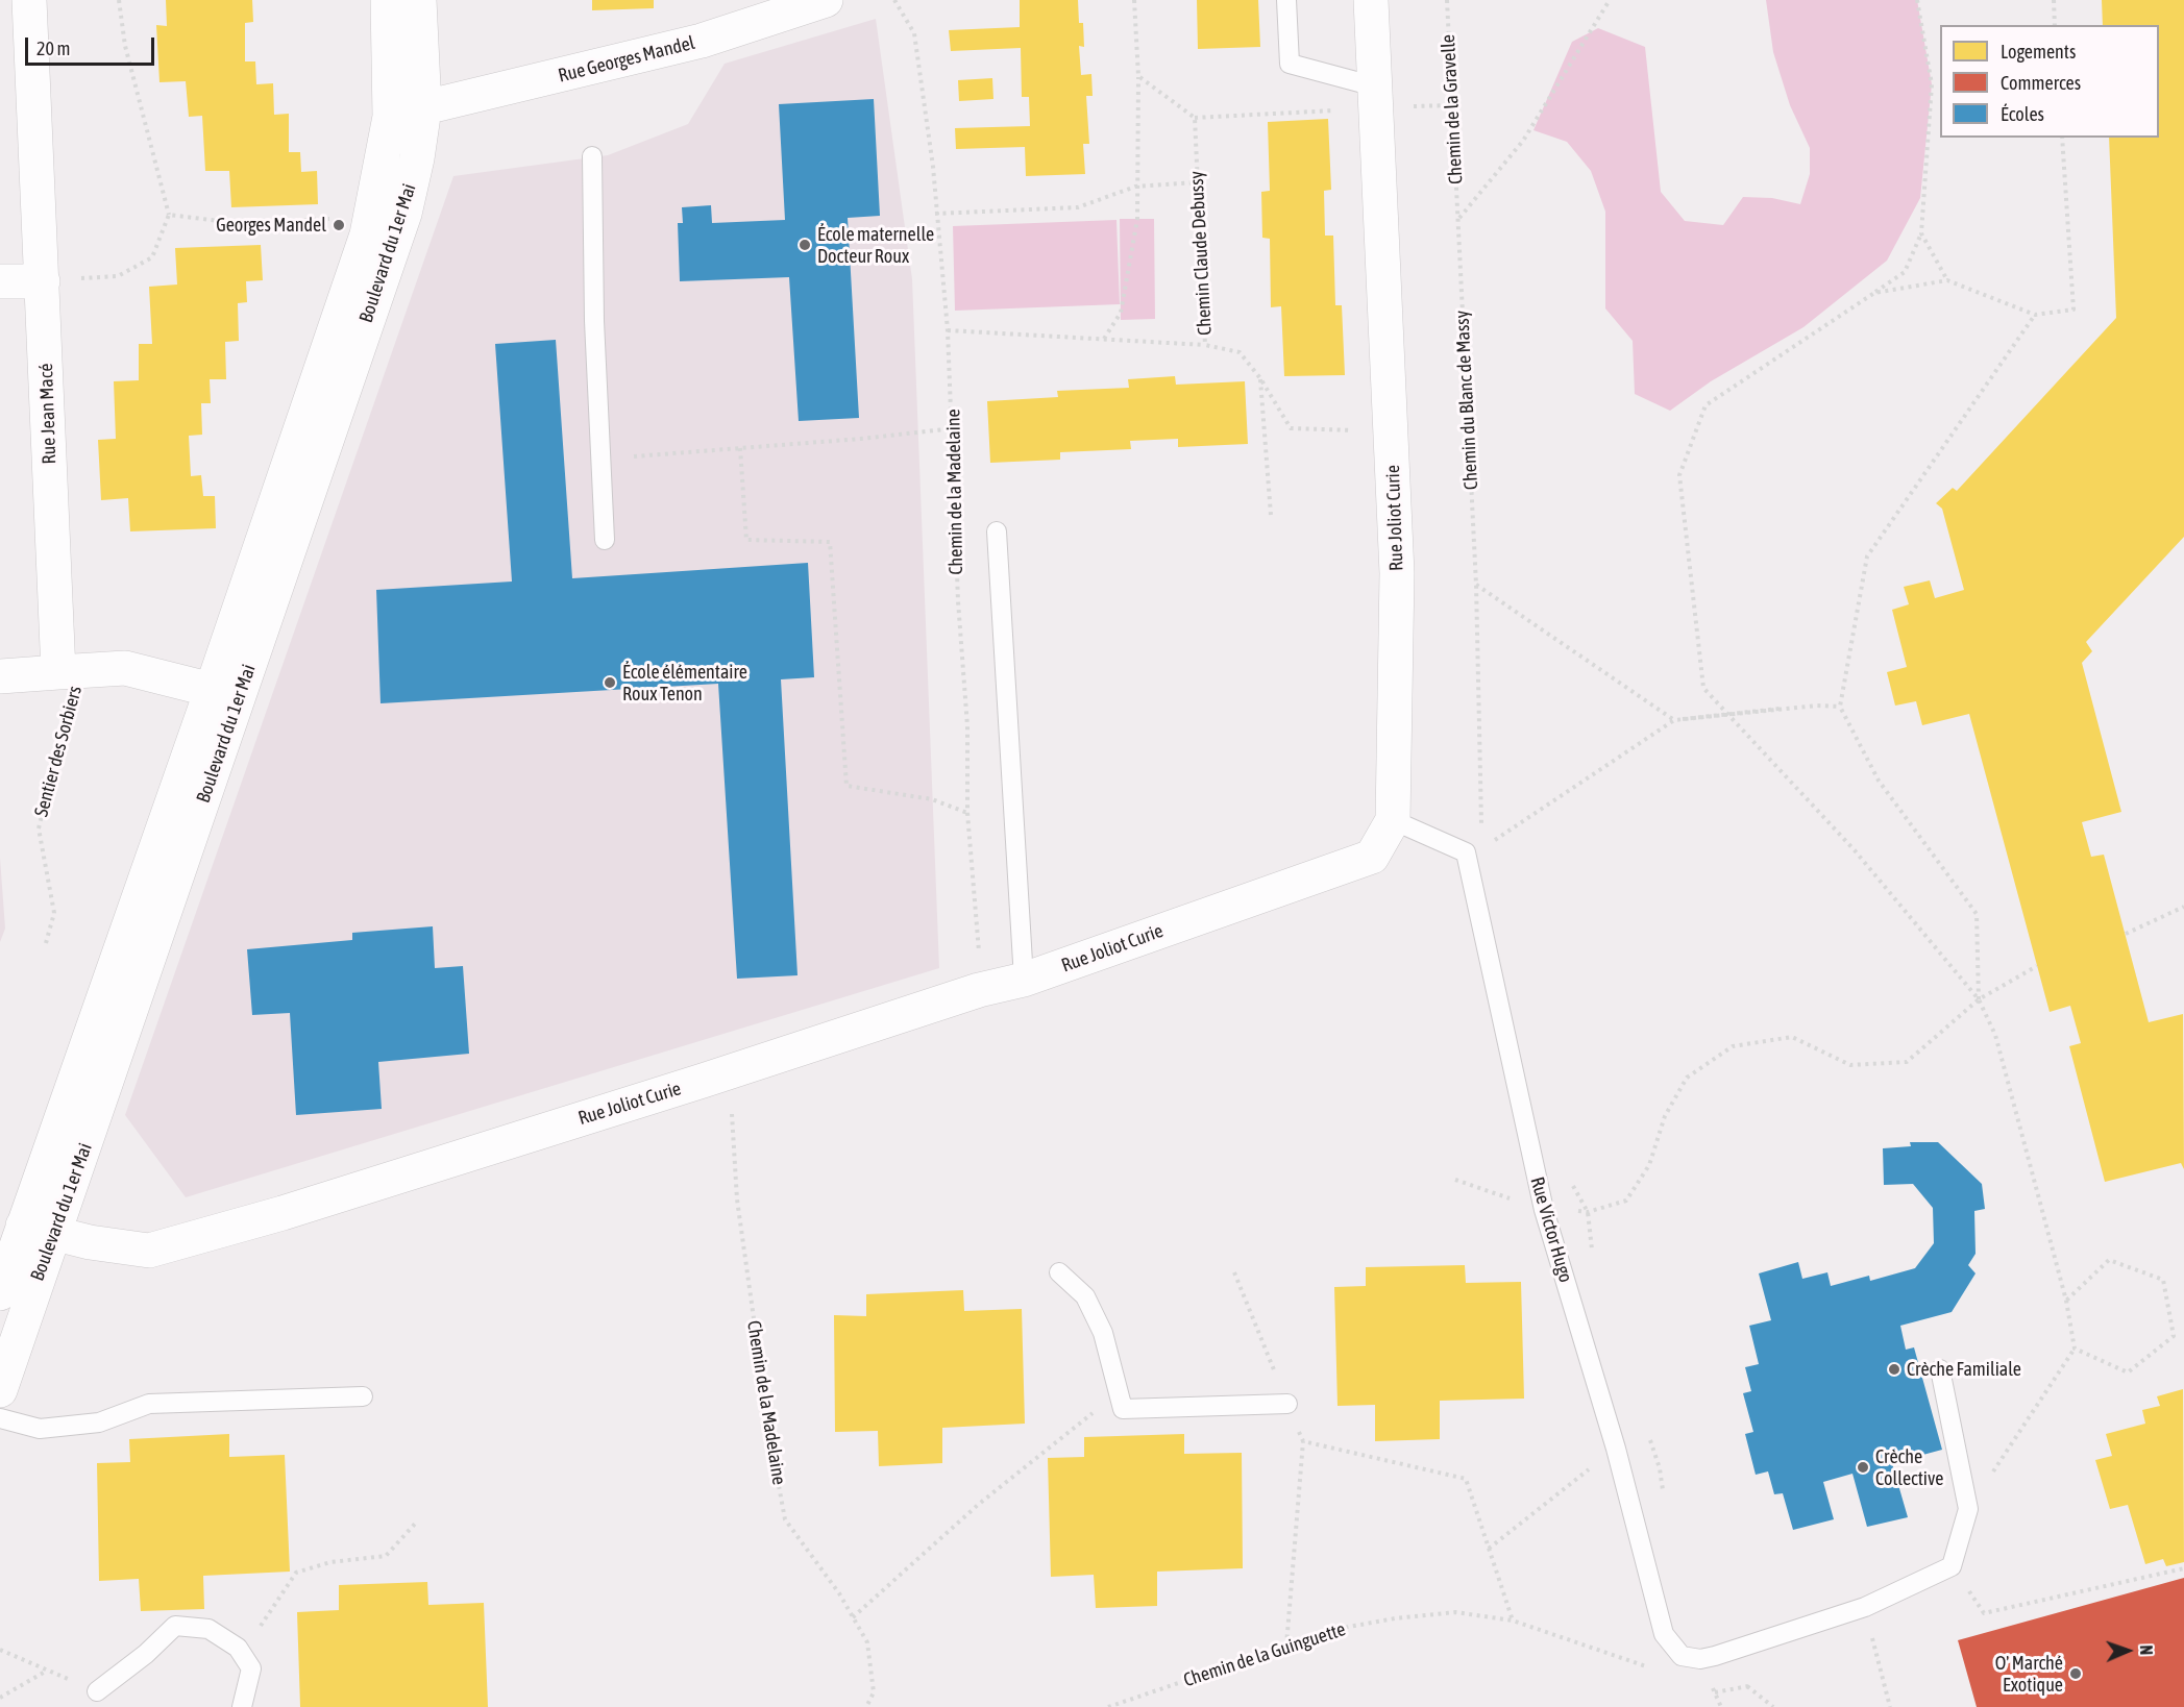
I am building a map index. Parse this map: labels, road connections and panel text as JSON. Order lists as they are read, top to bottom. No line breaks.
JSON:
{"streets":{"street":["Rue Georges Mandel","Boulevard du 1er Mai","Rue Jean Macé","Rue Joliot Curie"],"lane":["Rue Victor Hugo"],"path":["Chemin de la Gravelle","Chemin Claude Debussy","Chemin du Blanc de Massy","Chemin de la Madelaine","Sentier des Sorbiers","Chemin de la Guinguette"]},"crossings":[["Rue Georges Mandel","Boulevard du 1er Mai"],["Chemin de la Gravelle","Chemin du Blanc de Massy"],["Boulevard du 1er Mai","Rue Joliot Curie"],["Chemin Claude Debussy","Rue Joliot Curie"],["Chemin du Blanc de Massy","Rue Victor Hugo"],["Rue Jean Macé","Sentier des Sorbiers"],["Chemin de la Madelaine","Rue Joliot Curie"]],"places":["Georges Mandel","École maternelle Docteur Roux","École élémentaire Roux Tenon","Crèche Familiale","Crèche Collective","O' Marché Exotique"],"legend":["Logements","Commerces","Écoles"],"scale_bar":"20 m","north":"right"}
